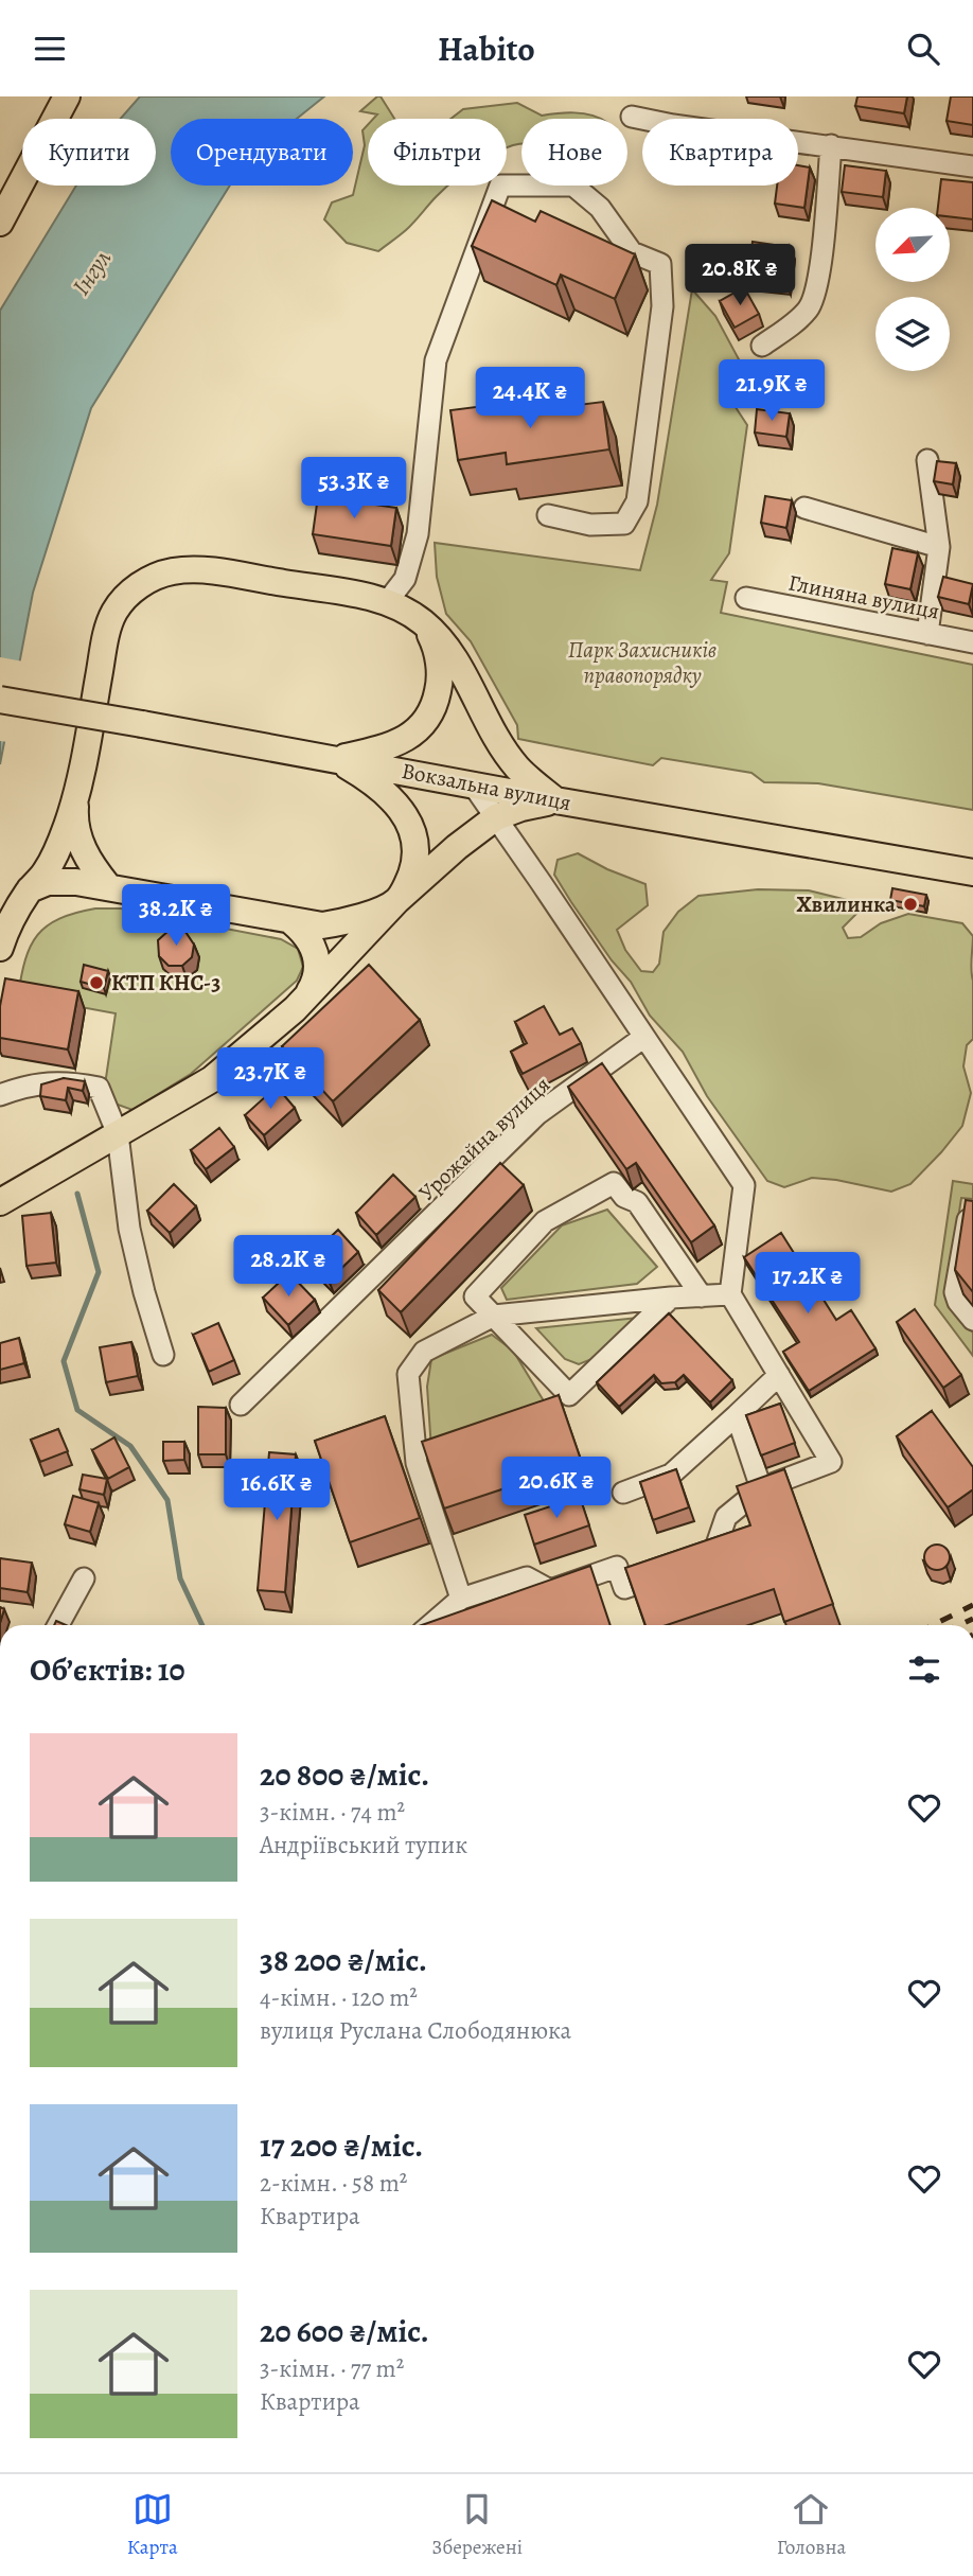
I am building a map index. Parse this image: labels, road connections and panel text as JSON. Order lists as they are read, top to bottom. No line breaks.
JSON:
{"streets":{"main road":["Вокзальна вулиця"],"street":["Глиняна вулиця","Урожайна вулиця"]},"water":["Інгул"],"parks":["Парк Захисників правопорядку"],"places":["Хвилинка","КТП КНС-3"],"north":"bottom left","page":{"header":"Habito","chip":["Купити","Орендувати","Фільтри","Нове","Квартира"],"price":["20.8K ₴","21.9K ₴","24.4K ₴","53.3K ₴","38.2K ₴","23.7K ₴","28.2K ₴","17.2K ₴","20.6K ₴","16.6K ₴"],"heading":"Об’єктів: 10","list":[{"name":"20 800 ₴/міс.","note":"3-кімн. · 74 m² · Андріївський тупик"},{"name":"38 200 ₴/міс.","note":"4-кімн. · 120 m² · вулиця Руслана Слободянюка"},{"name":"17 200 ₴/міс.","note":"2-кімн. · 58 m² · Квартира"},{"name":"20 600 ₴/міс.","note":"3-кімн. · 77 m² · Квартира"}],"tabs":["Карта","Збережені","Головна"]}}
